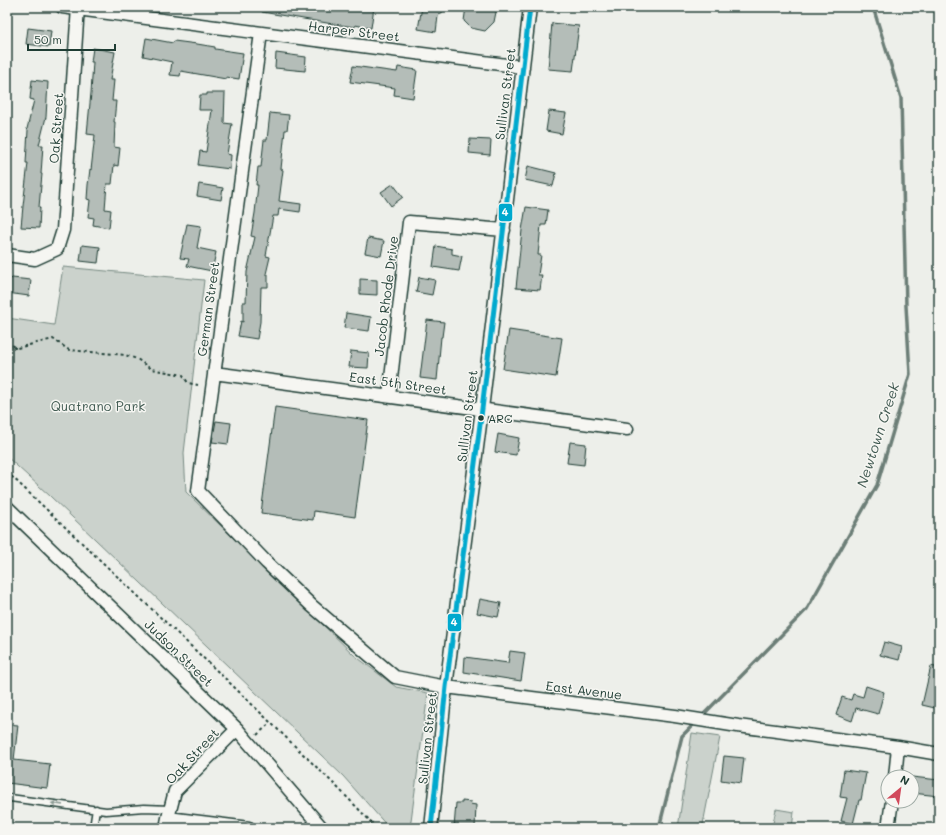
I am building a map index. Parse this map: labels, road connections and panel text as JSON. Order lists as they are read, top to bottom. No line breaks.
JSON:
{"streets":{"street":["Harper Street","Sullivan Street","Oak Street","Jacob Rhode Drive","German Street","East 5th Street","Judson Street","East Avenue"]},"crossings":[["Harper Street","Sullivan Street"],["Harper Street","Oak Street"],["Harper Street","German Street"],["Sullivan Street","Jacob Rhode Drive"],["Sullivan Street","East 5th Street"],["Sullivan Street","East Avenue"],["Oak Street","Judson Street"],["Jacob Rhode Drive","East 5th Street"],["German Street","East 5th Street"],["German Street","East Avenue"]],"water":["Newtown Creek"],"parks":["Quatrano Park"],"places":["ARC"],"lines":["transit line 4"],"scale_bar":"50 m","north":"top right"}
